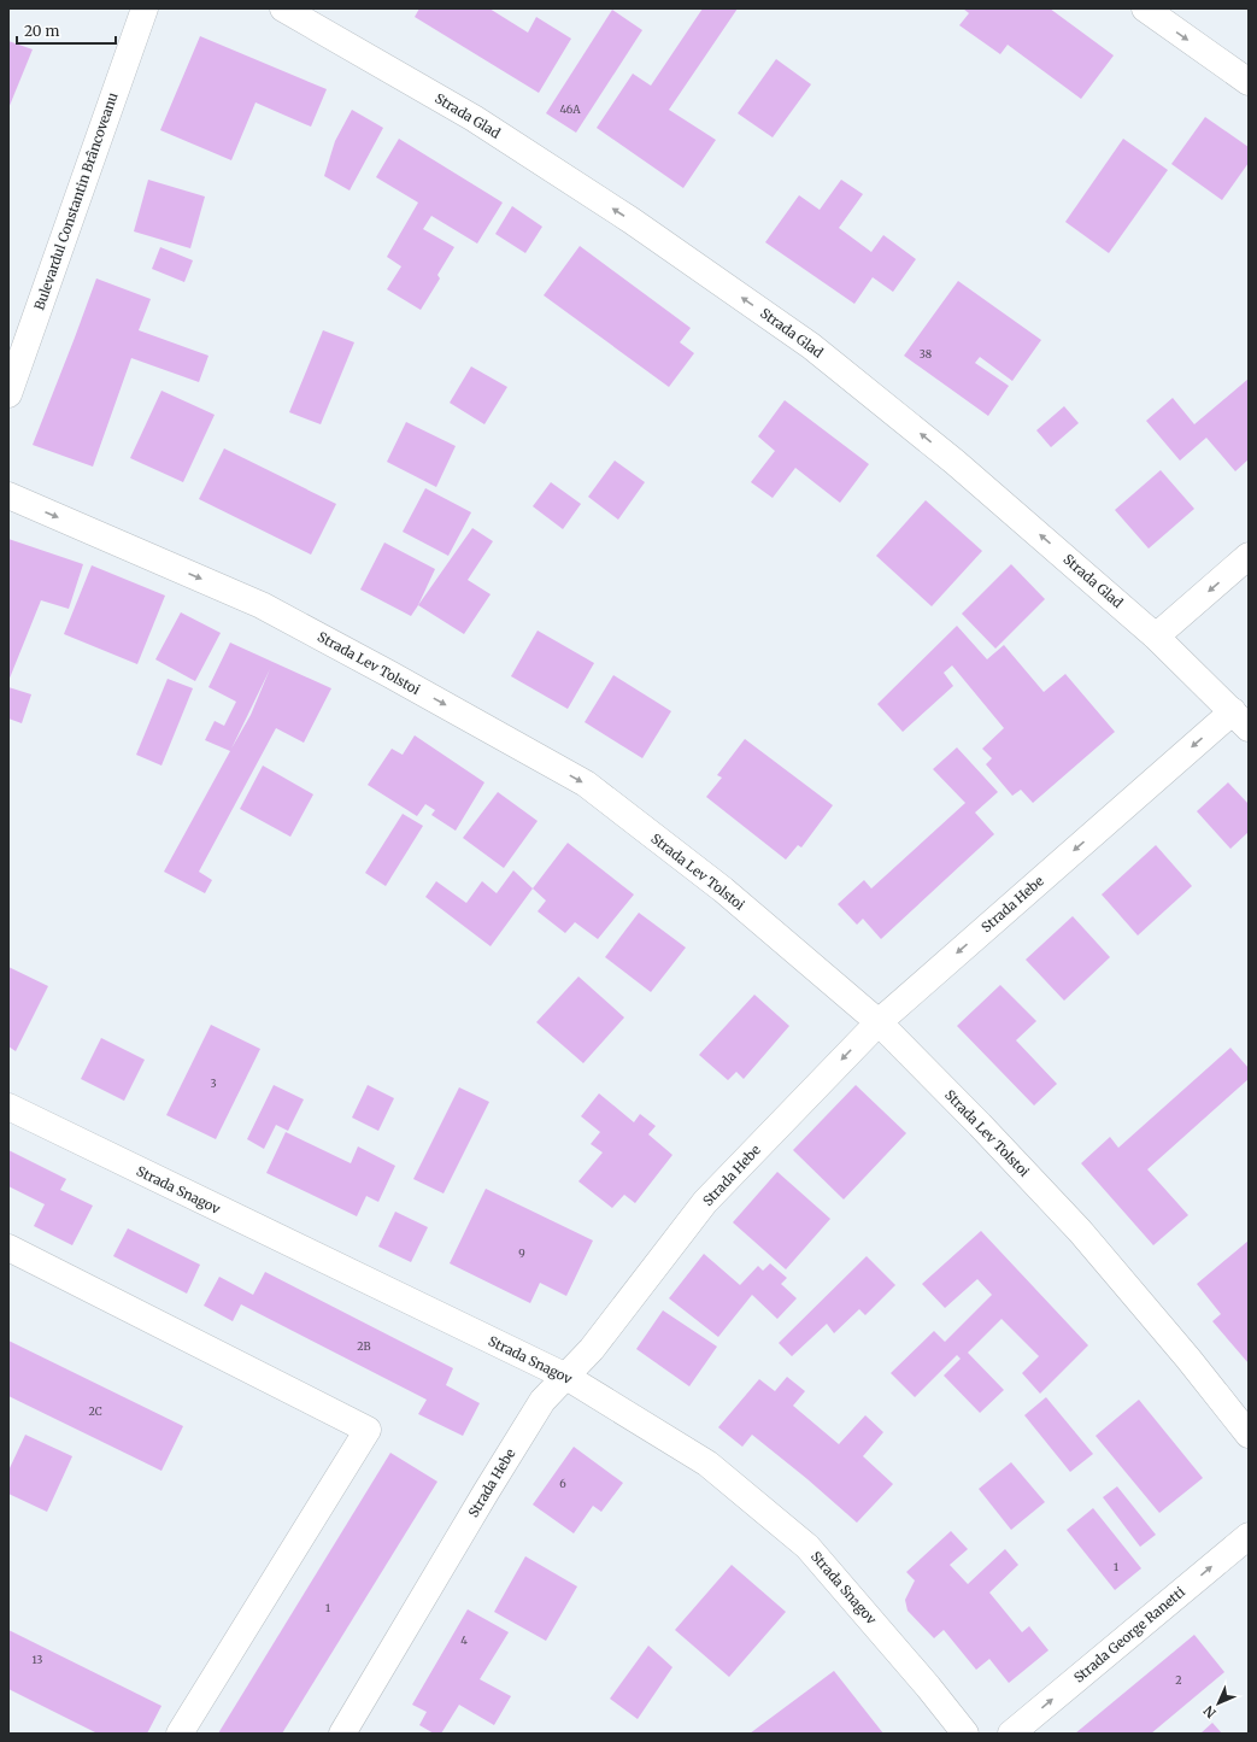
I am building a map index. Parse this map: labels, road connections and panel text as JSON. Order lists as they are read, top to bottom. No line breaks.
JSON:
{"streets":{"street":["Strada Glad","Bulevardul Constantin Brâncoveanu","Strada Lev Tolstoi","Strada Hebe","Strada Snagov","Strada George Ranetti"]},"crossings":[["Strada Glad","Strada Hebe"],["Strada Lev Tolstoi","Strada Hebe"],["Strada Hebe","Strada Snagov"]],"one_way":["Strada Glad","Strada Lev Tolstoi","Strada Hebe","Strada George Ranetti"],"house_numbers":["46A","38","3","9","2B","2C","6","1","1","4","13","2"],"scale_bar":"20 m","north":"bottom left"}
